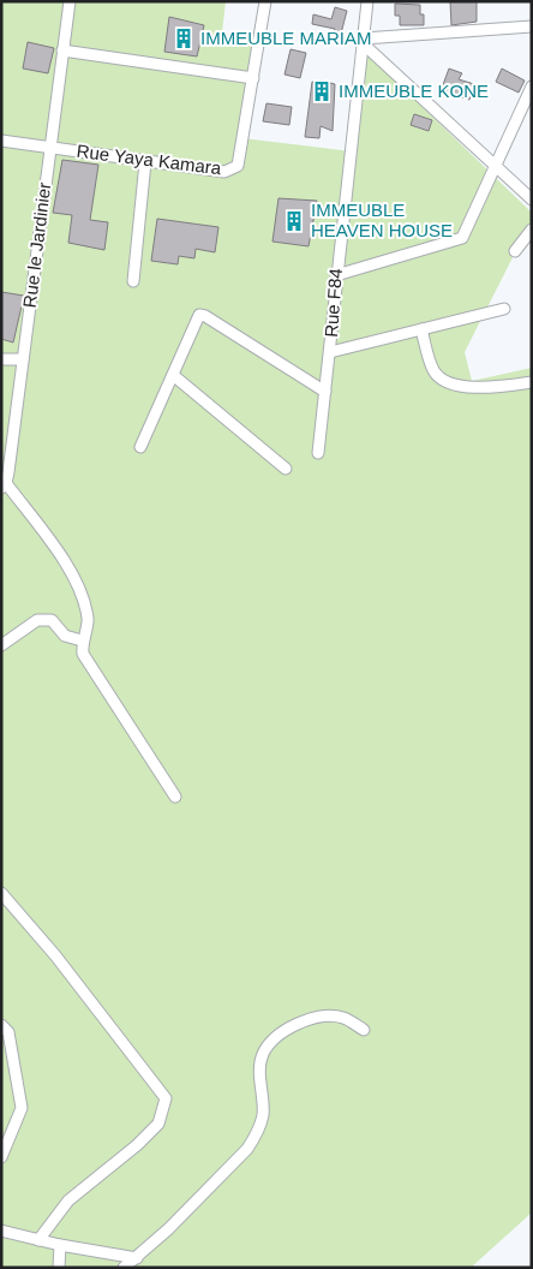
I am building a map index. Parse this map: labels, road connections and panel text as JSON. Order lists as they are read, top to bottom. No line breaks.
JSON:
{"streets":{"street":["Rue Yaya Kamara","Rue le Jardinier","Rue F84"]},"crossings":[["Rue Yaya Kamara","Rue le Jardinier"]],"places":{"building":["IMMEUBLE MARIAM","IMMEUBLE KONE","IMMEUBLE HEAVEN HOUSE"]}}
